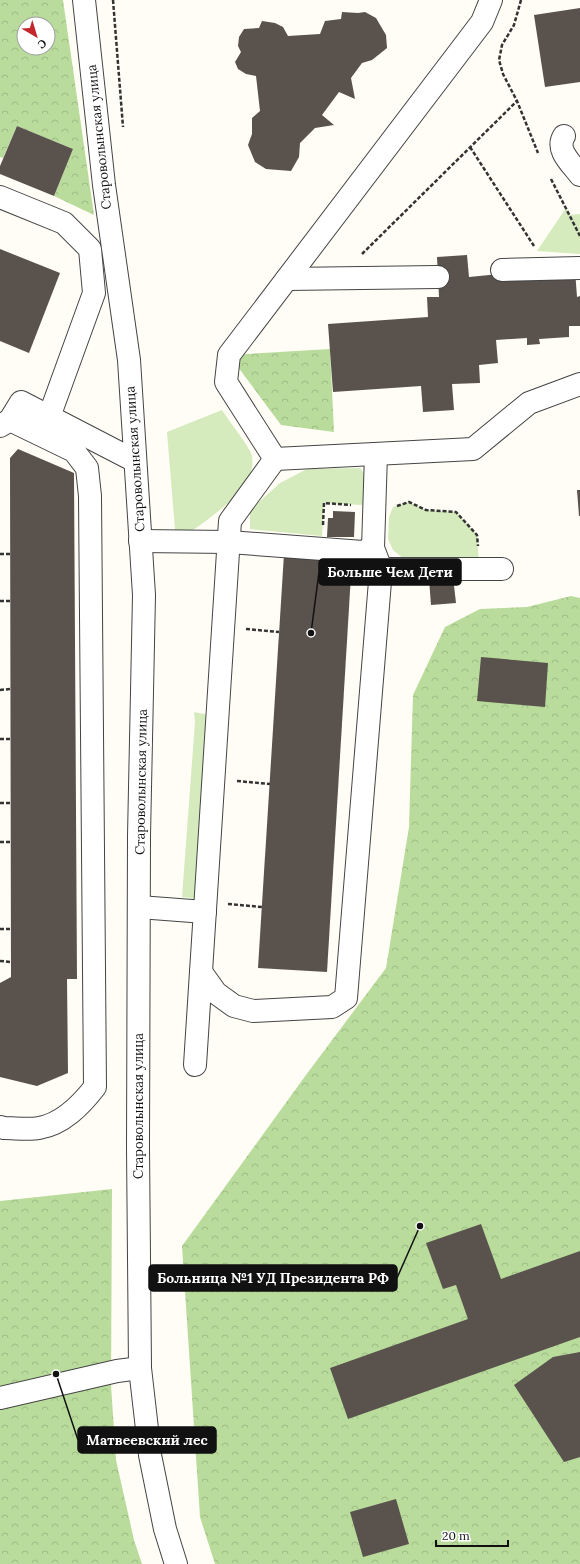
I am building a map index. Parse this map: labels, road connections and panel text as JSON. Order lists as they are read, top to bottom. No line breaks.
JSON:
{"streets":{"street":["Староволынская улица"]},"places":["Больше Чем Дети","Больница №1 УД Президента РФ","Матвеевский лес"],"scale_bar":"20 m","north":"bottom right"}
